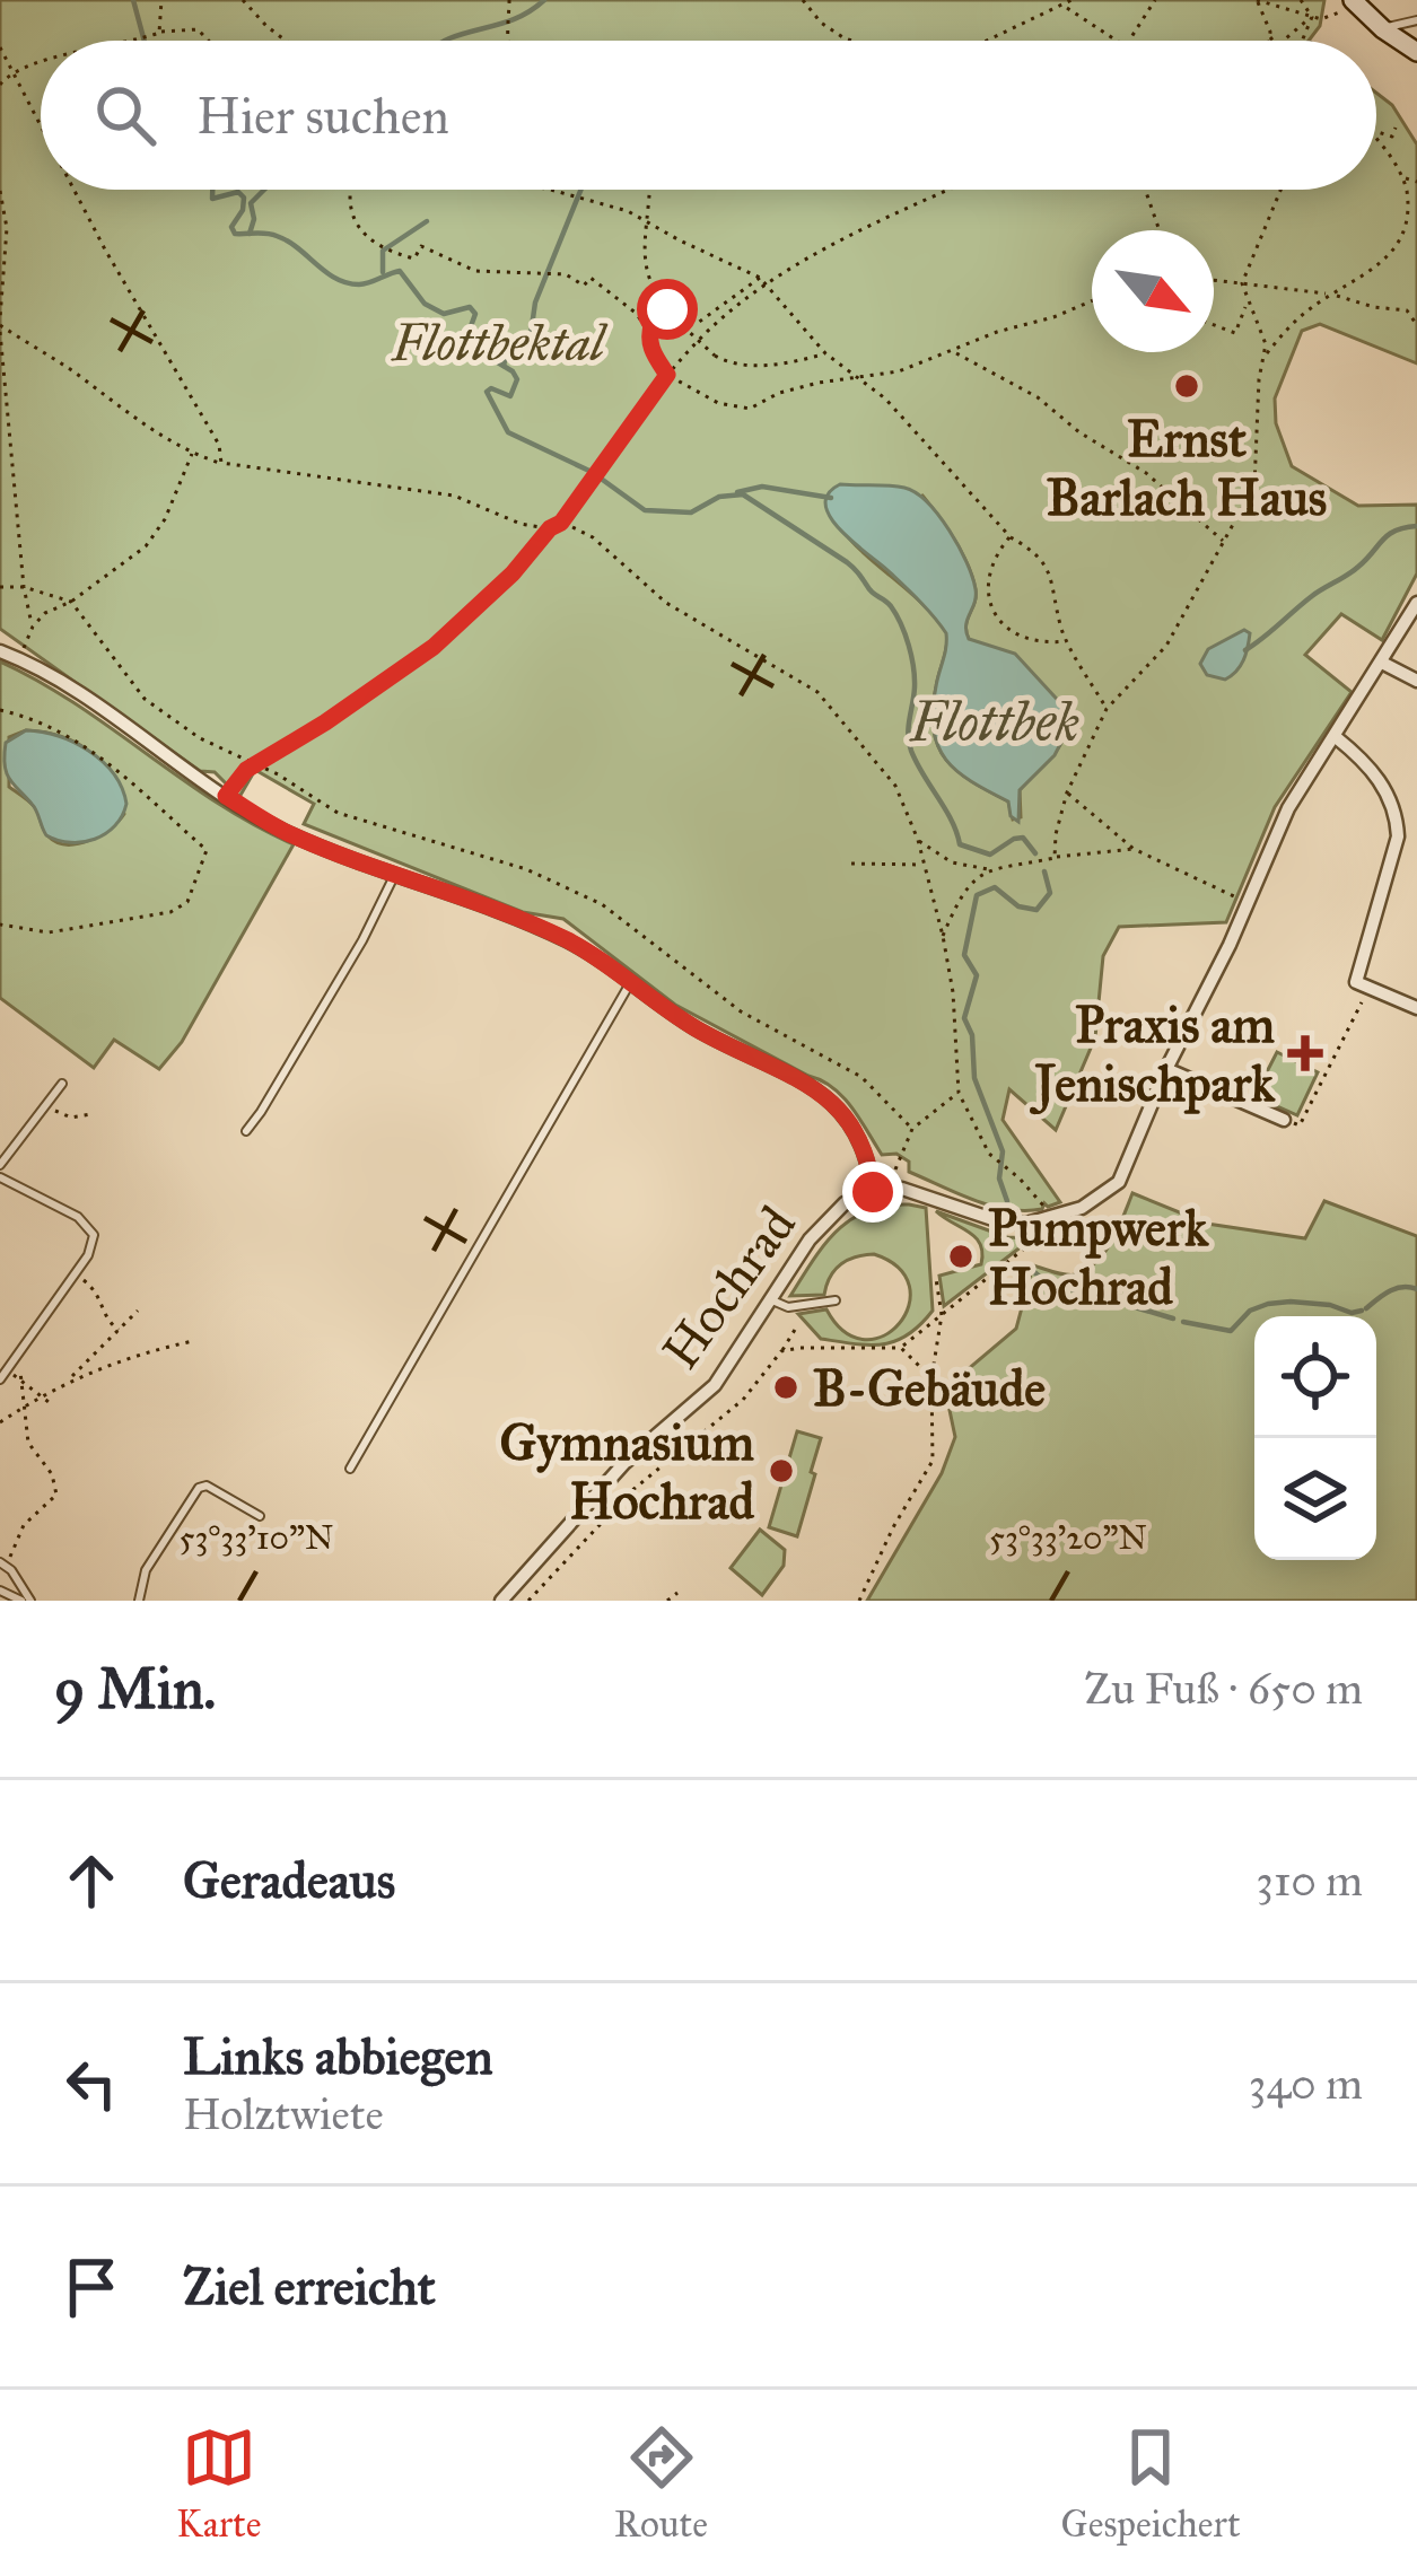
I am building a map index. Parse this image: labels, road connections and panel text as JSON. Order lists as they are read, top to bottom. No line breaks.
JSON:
{"streets":{"street":["Hochrad"]},"water":["Flottbek"],"parks":["Flottbektal"],"places":{"other":["Ernst Barlach Haus","Pumpwerk Hochrad","B-Gebäude","Gymnasium Hochrad"],"health":["Praxis am Jenischpark"]},"north":"bottom right","page":{"search":"Hier suchen","heading":["9 Min.","Zu Fuß · 650 m"],"list":[["Geradeaus","310 m"],["Links abbiegen","Holztwiete","340 m"],"Ziel erreicht"],"nav":["Karte","Route","Gespeichert"]},"coordinates":["53°33'10\"N","53°33'20\"N"]}
